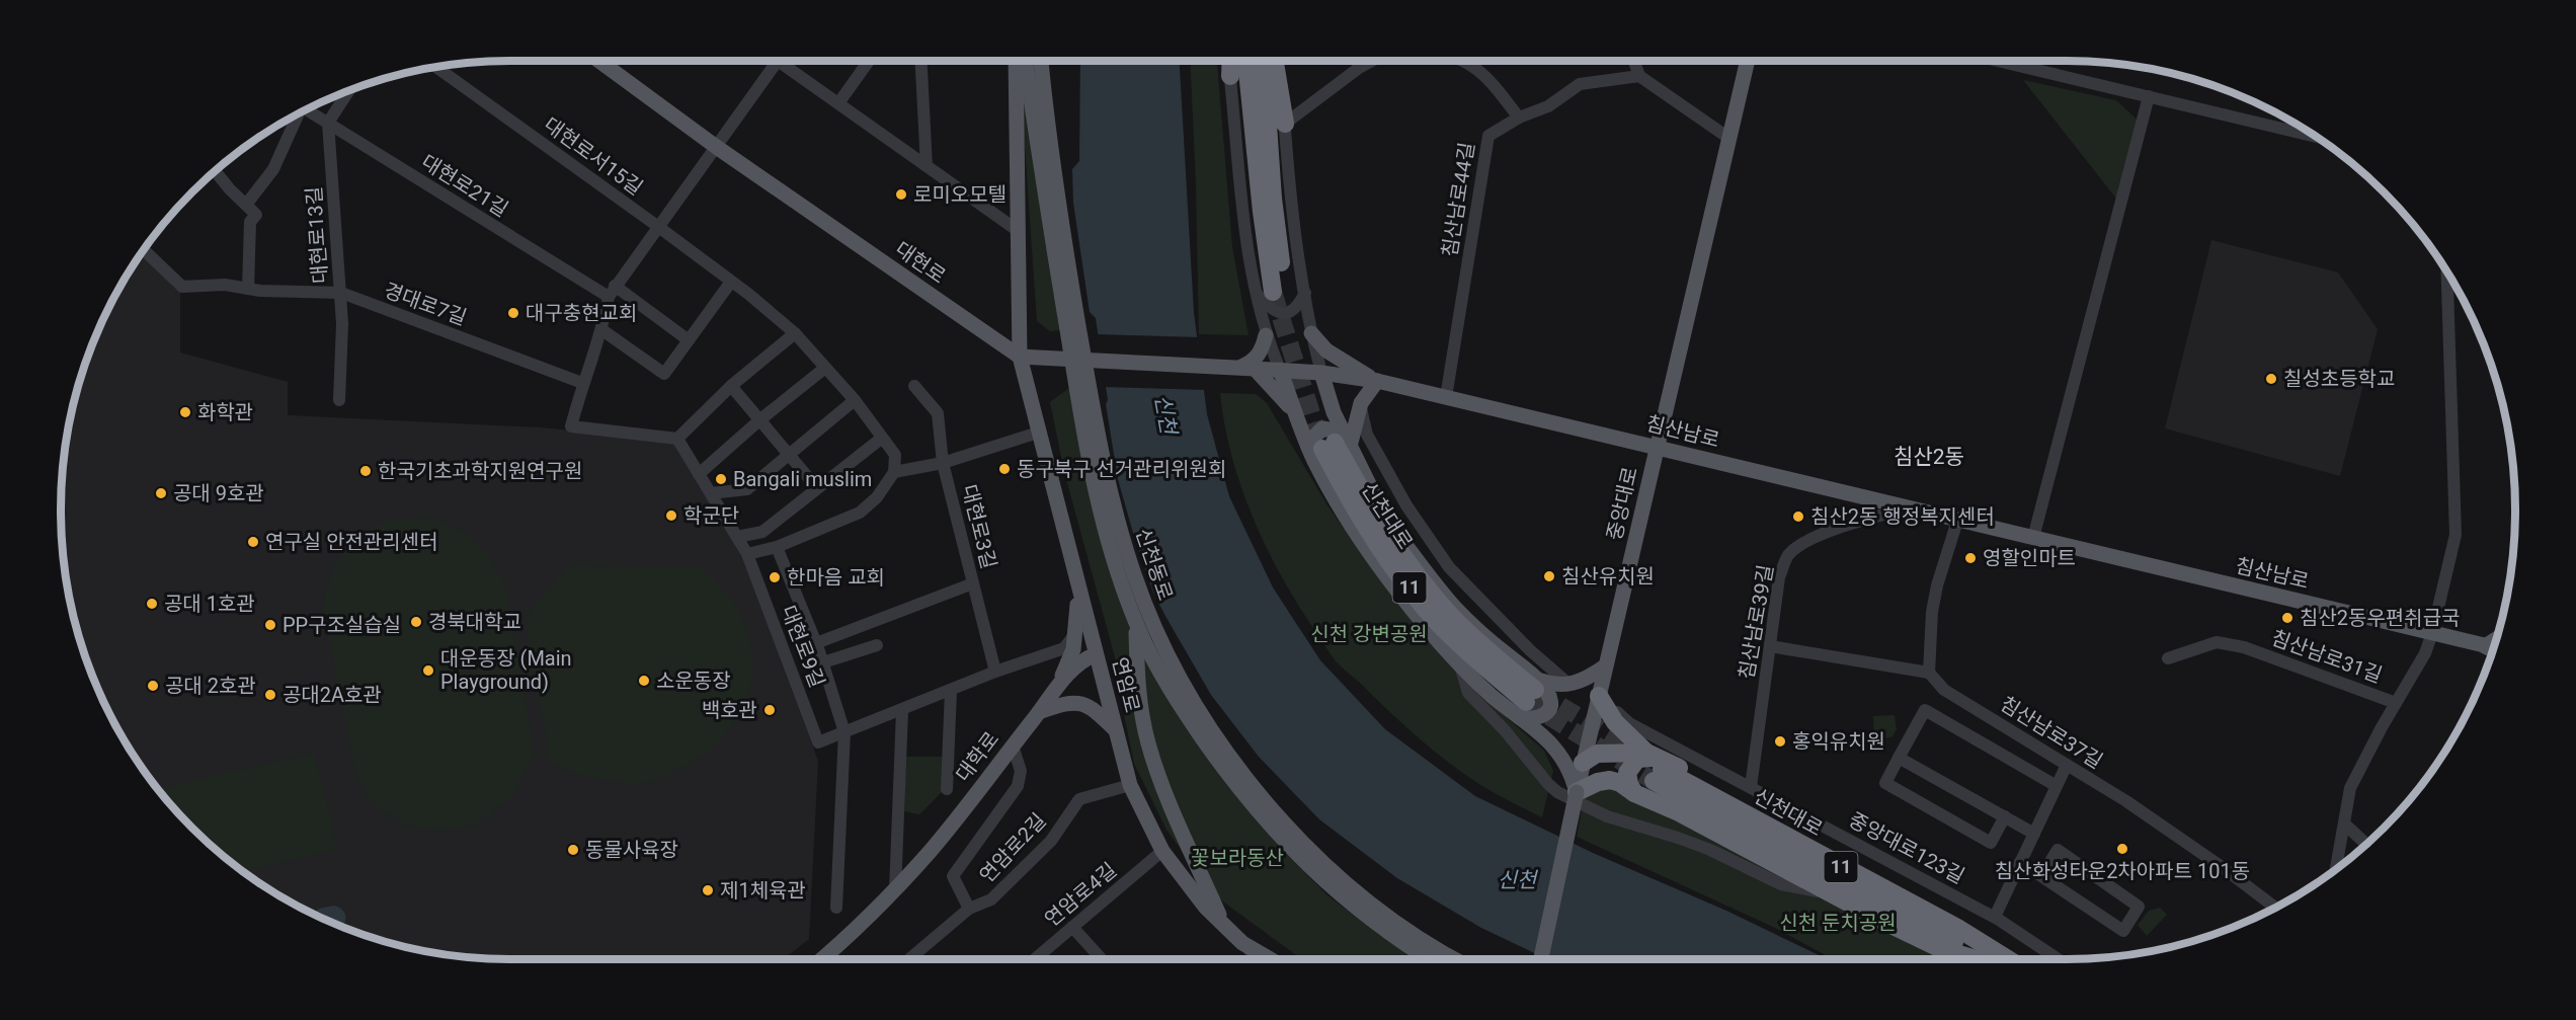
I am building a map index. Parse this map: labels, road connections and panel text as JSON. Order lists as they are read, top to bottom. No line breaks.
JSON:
{"streets":{"highway":["신천대로","11"],"main road":["대현로","침산남로","중앙대로","신천동로","연암로","대학로"],"street":["대현로서15길","대현로21길","침산남로44길","대현로13길","경대로7길","대현로3길","침산남로39길","대현로9길","침산남로31길","침산남로37길","연암로2길","중앙대로123길","연암로4길"]},"crossings":[["대현로서15길","대현로3길"],["대현로21길","대현로13길"],["침산남로44길","침산남로"],["대현로13길","경대로7길"],["대현로","연암로"],["침산남로","중앙대로"],["침산남로","침산남로39길"],["침산남로","침산남로31길"],["중앙대로","중앙대로123길"],["대현로3길","대현로9길"],["대현로3길","연암로"],["침산남로39길","중앙대로123길"],["대현로9길","대학로"],["연암로","대학로"],["연암로","연암로2길"],["연암로","연암로4길"]],"districts":["침산2동"],"water":["신천"],"parks":["신천 강변공원","꽃보라동산","신천 둔치공원"],"places":["로미오모텔","대구충현교회","칠성초등학교","화학관","동구북구 선거관리위원회","한국기초과학지원연구원","Bangali muslim","공대 9호관","학군단","침산2동 행정복지센터","연구실 안전관리센터","영할인마트","침산유치원","한마음 교회","공대 1호관","침산2동우편취급국","경북대학교","PP구조실습실","대운동장 (Main Playground)","소운동장","공대 2호관","공대2A호관","백호관","홍익유치원","침산화성타운2차아파트 101동","동물사육장","제1체육관"]}
